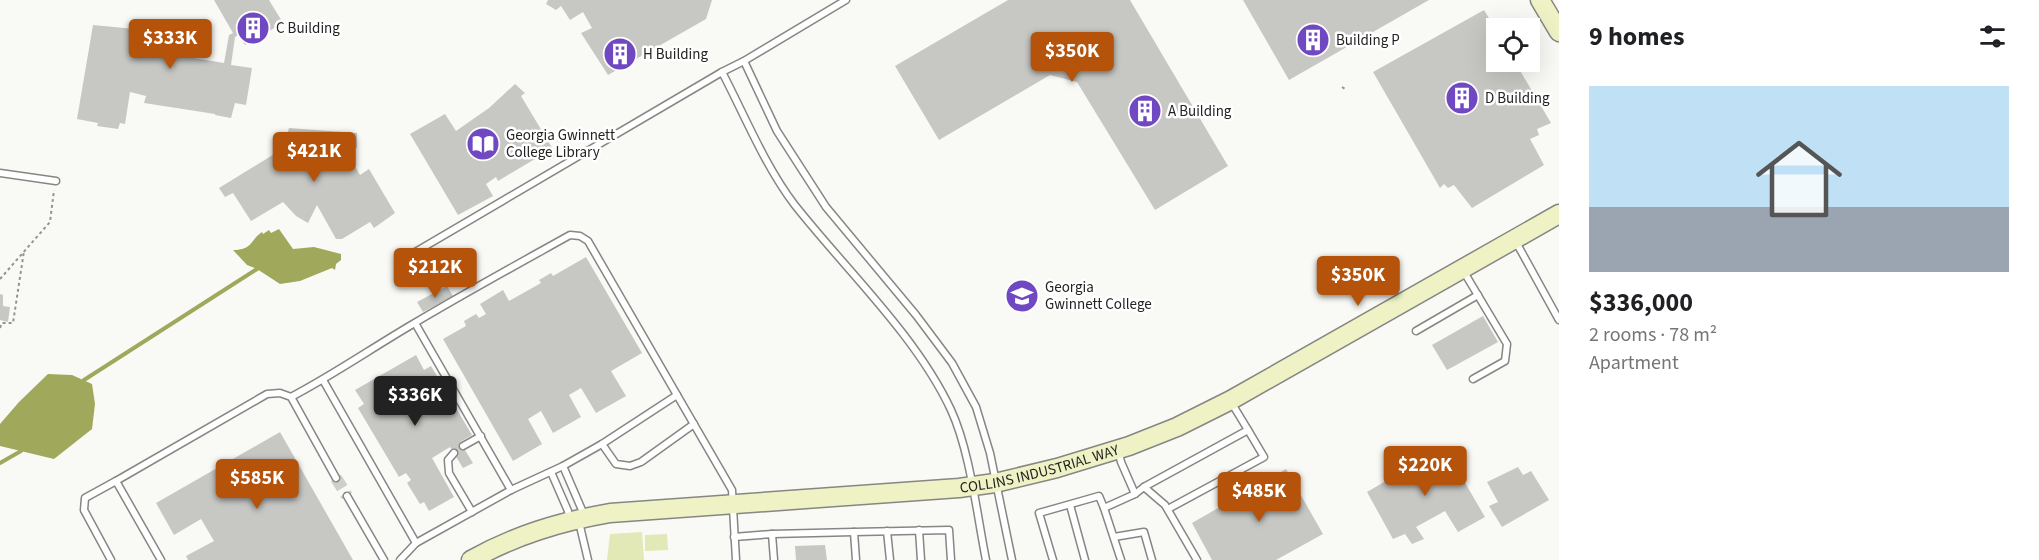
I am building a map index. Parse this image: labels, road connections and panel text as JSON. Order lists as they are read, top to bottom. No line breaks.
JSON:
{"streets":{"street":["COLLINS INDUSTRIAL WAY"]},"places":{"building":["C Building","Building P","H Building","D Building","A Building"],"library":["Georgia Gwinnett College Library"],"school or university":["Georgia Gwinnett College"]},"page":{"heading":"9 homes","price":["$333K","$350K","$421K","$212K","$350K","$336K","$220K","$585K","$485K"],"list":[{"name":"$336,000","note":"2 rooms · 78 m² · Apartment"}]}}
